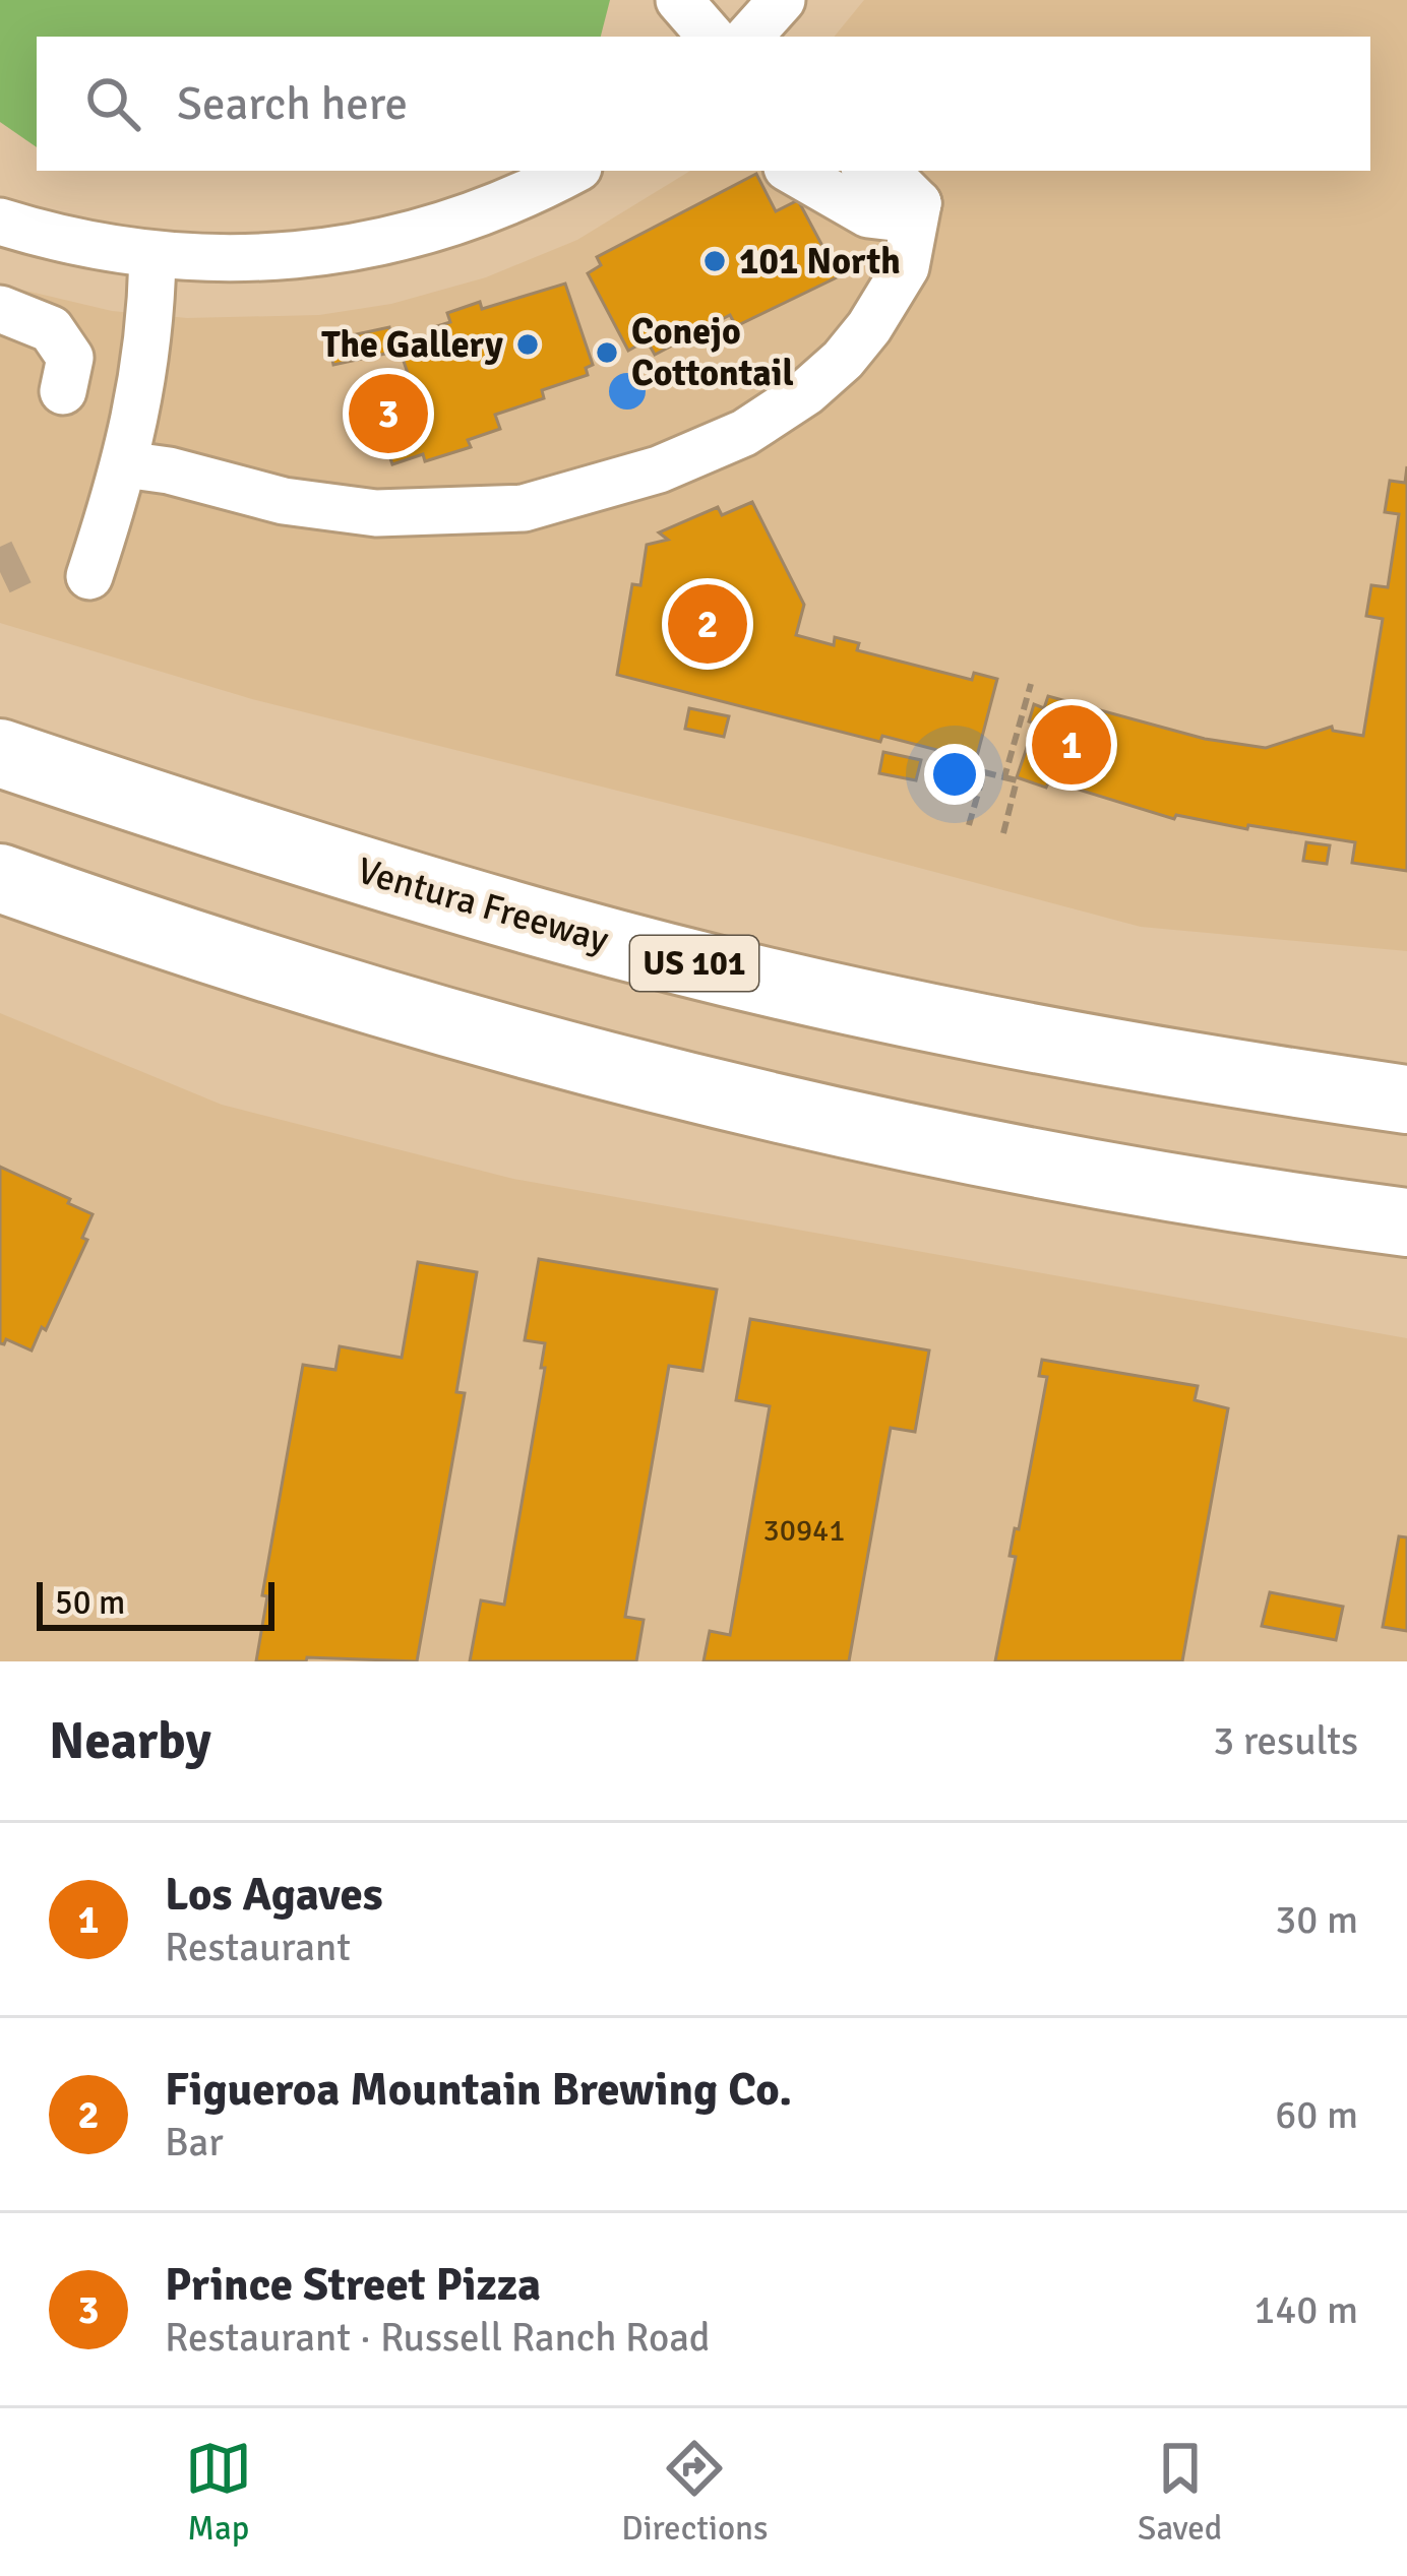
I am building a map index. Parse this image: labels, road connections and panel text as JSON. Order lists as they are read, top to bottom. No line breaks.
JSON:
{"streets":{"highway":["Ventura Freeway","US 101"]},"places":["101 North","The Gallery","Conejo Cottontail"],"house_numbers":["30941"],"scale_bar":"50 m","page":{"search":"Search here","pins":["3","2","1"],"scale":"50 m","heading":["Nearby","3 results"],"list":[{"mark":"1","name":"Los Agaves","note":"Restaurant","value":"30 m"},{"mark":"2","name":"Figueroa Mountain Brewing Co.","note":"Bar","value":"60 m"},{"mark":"3","name":"Prince Street Pizza","note":"Restaurant · Russell Ranch Road","value":"140 m"}],"nav":["Map","Directions","Saved"]}}
